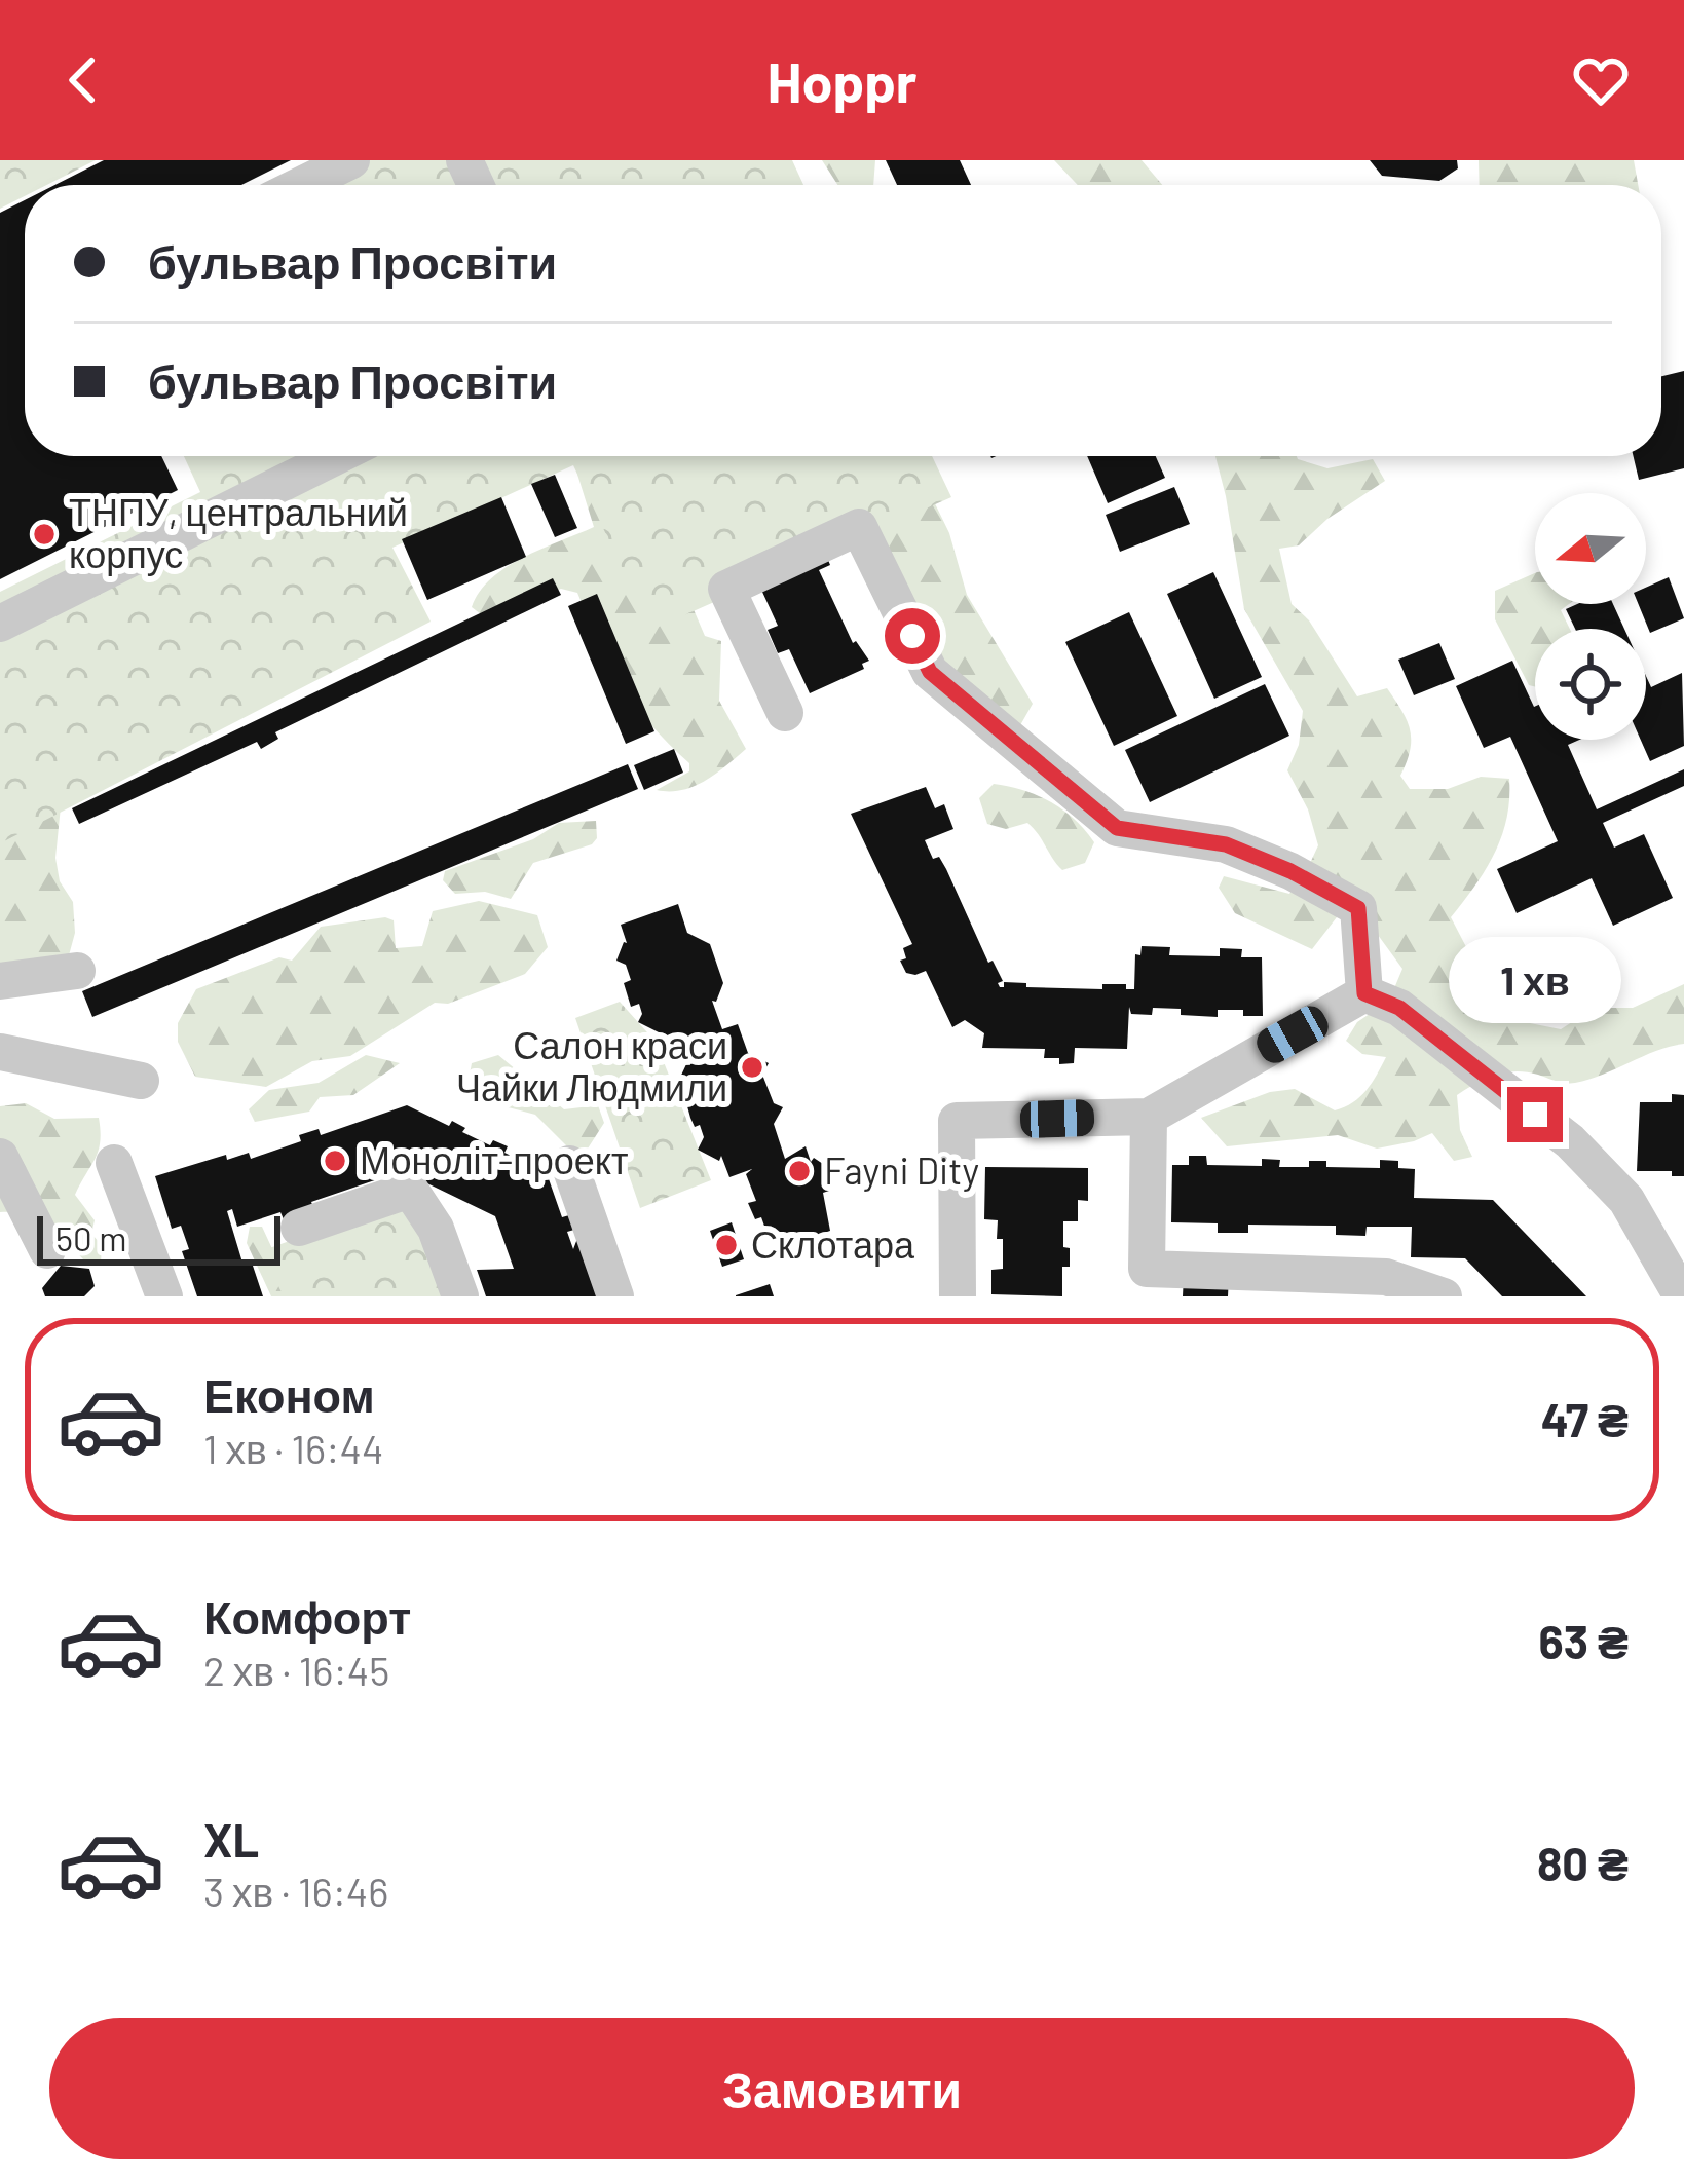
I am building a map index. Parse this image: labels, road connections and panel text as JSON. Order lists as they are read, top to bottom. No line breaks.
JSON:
{"places":["ТНПУ, центральний корпус","Салон краси Чайки Людмили","Моноліт-проект","Fayni Dity","Склотара"],"scale_bar":"50 m","north":"left","page":{"header":"Hoppr","banner":["бульвар Просвіти","бульвар Просвіти"],"bubble":"1 хв","scale":"50 m","list":[{"name":"Економ","note":"1 хв · 16:44","value":"47 ₴"},{"name":"Комфорт","note":"2 хв · 16:45","value":"63 ₴"},{"name":"XL","note":"3 хв · 16:46","value":"80 ₴"}],"buttons":"Замовити"}}
